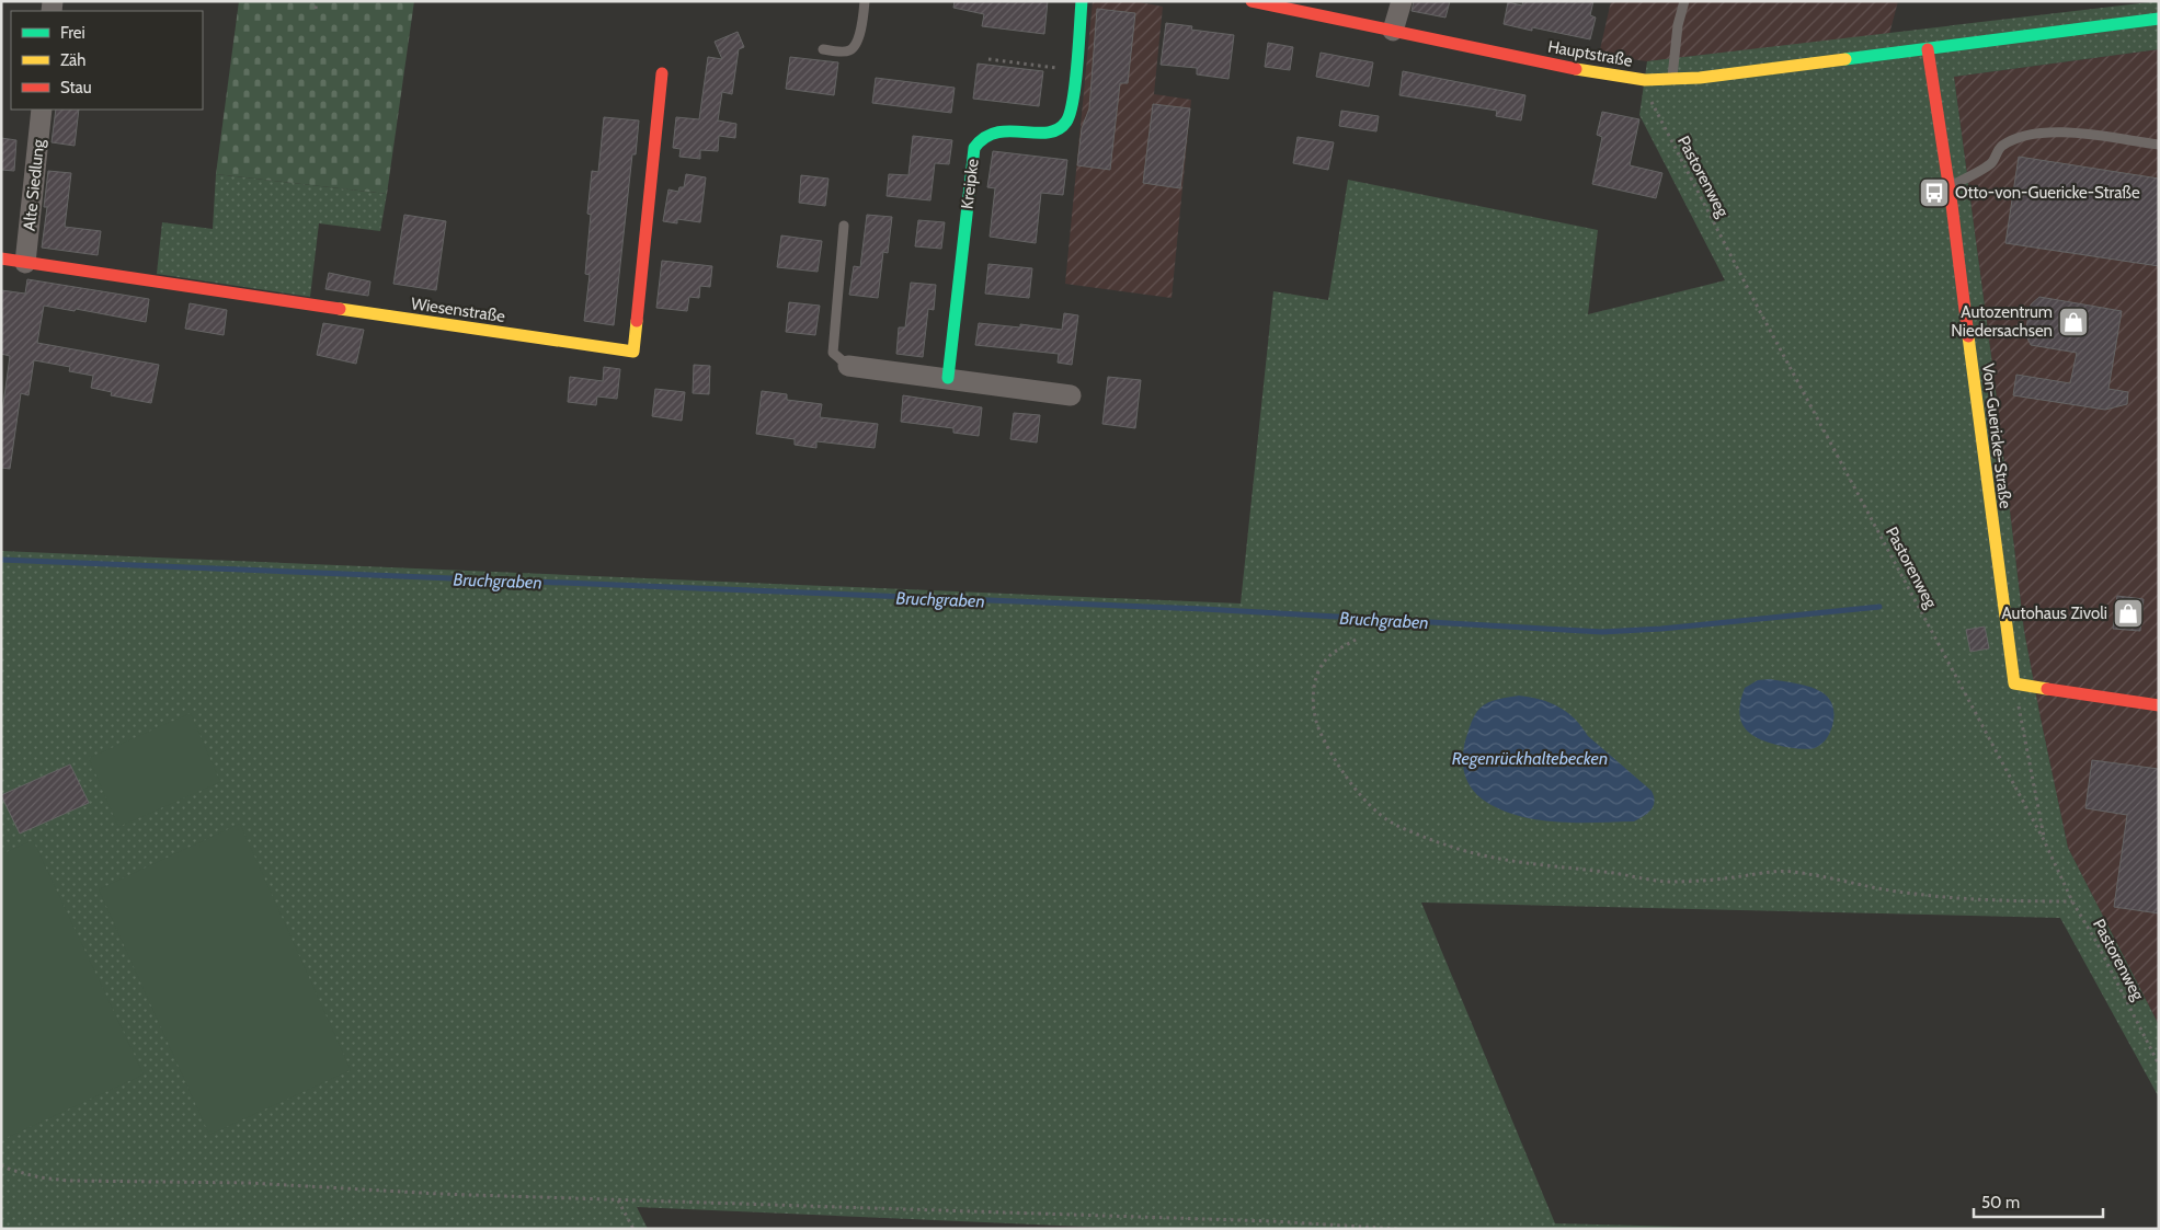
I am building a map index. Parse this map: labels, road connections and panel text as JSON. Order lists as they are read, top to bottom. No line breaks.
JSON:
{"streets":{"street":["Hauptstraße","Kreipke","Alte Siedlung","Wiesenstraße","Von-Guericke-Straße"],"path":["Pastorenweg"]},"crossings":[["Hauptstraße","Pastorenweg"],["Hauptstraße","Von-Guericke-Straße"],["Alte Siedlung","Wiesenstraße"]],"water":["Bruchgraben","Regenrückhaltebecken"],"places":{"bus stop":["Otto-von-Guericke-Straße"],"shop":["Autozentrum Niedersachsen","Autohaus Zivoli"]},"legend":["Frei","Zäh","Stau"],"scale_bar":"50 m"}
